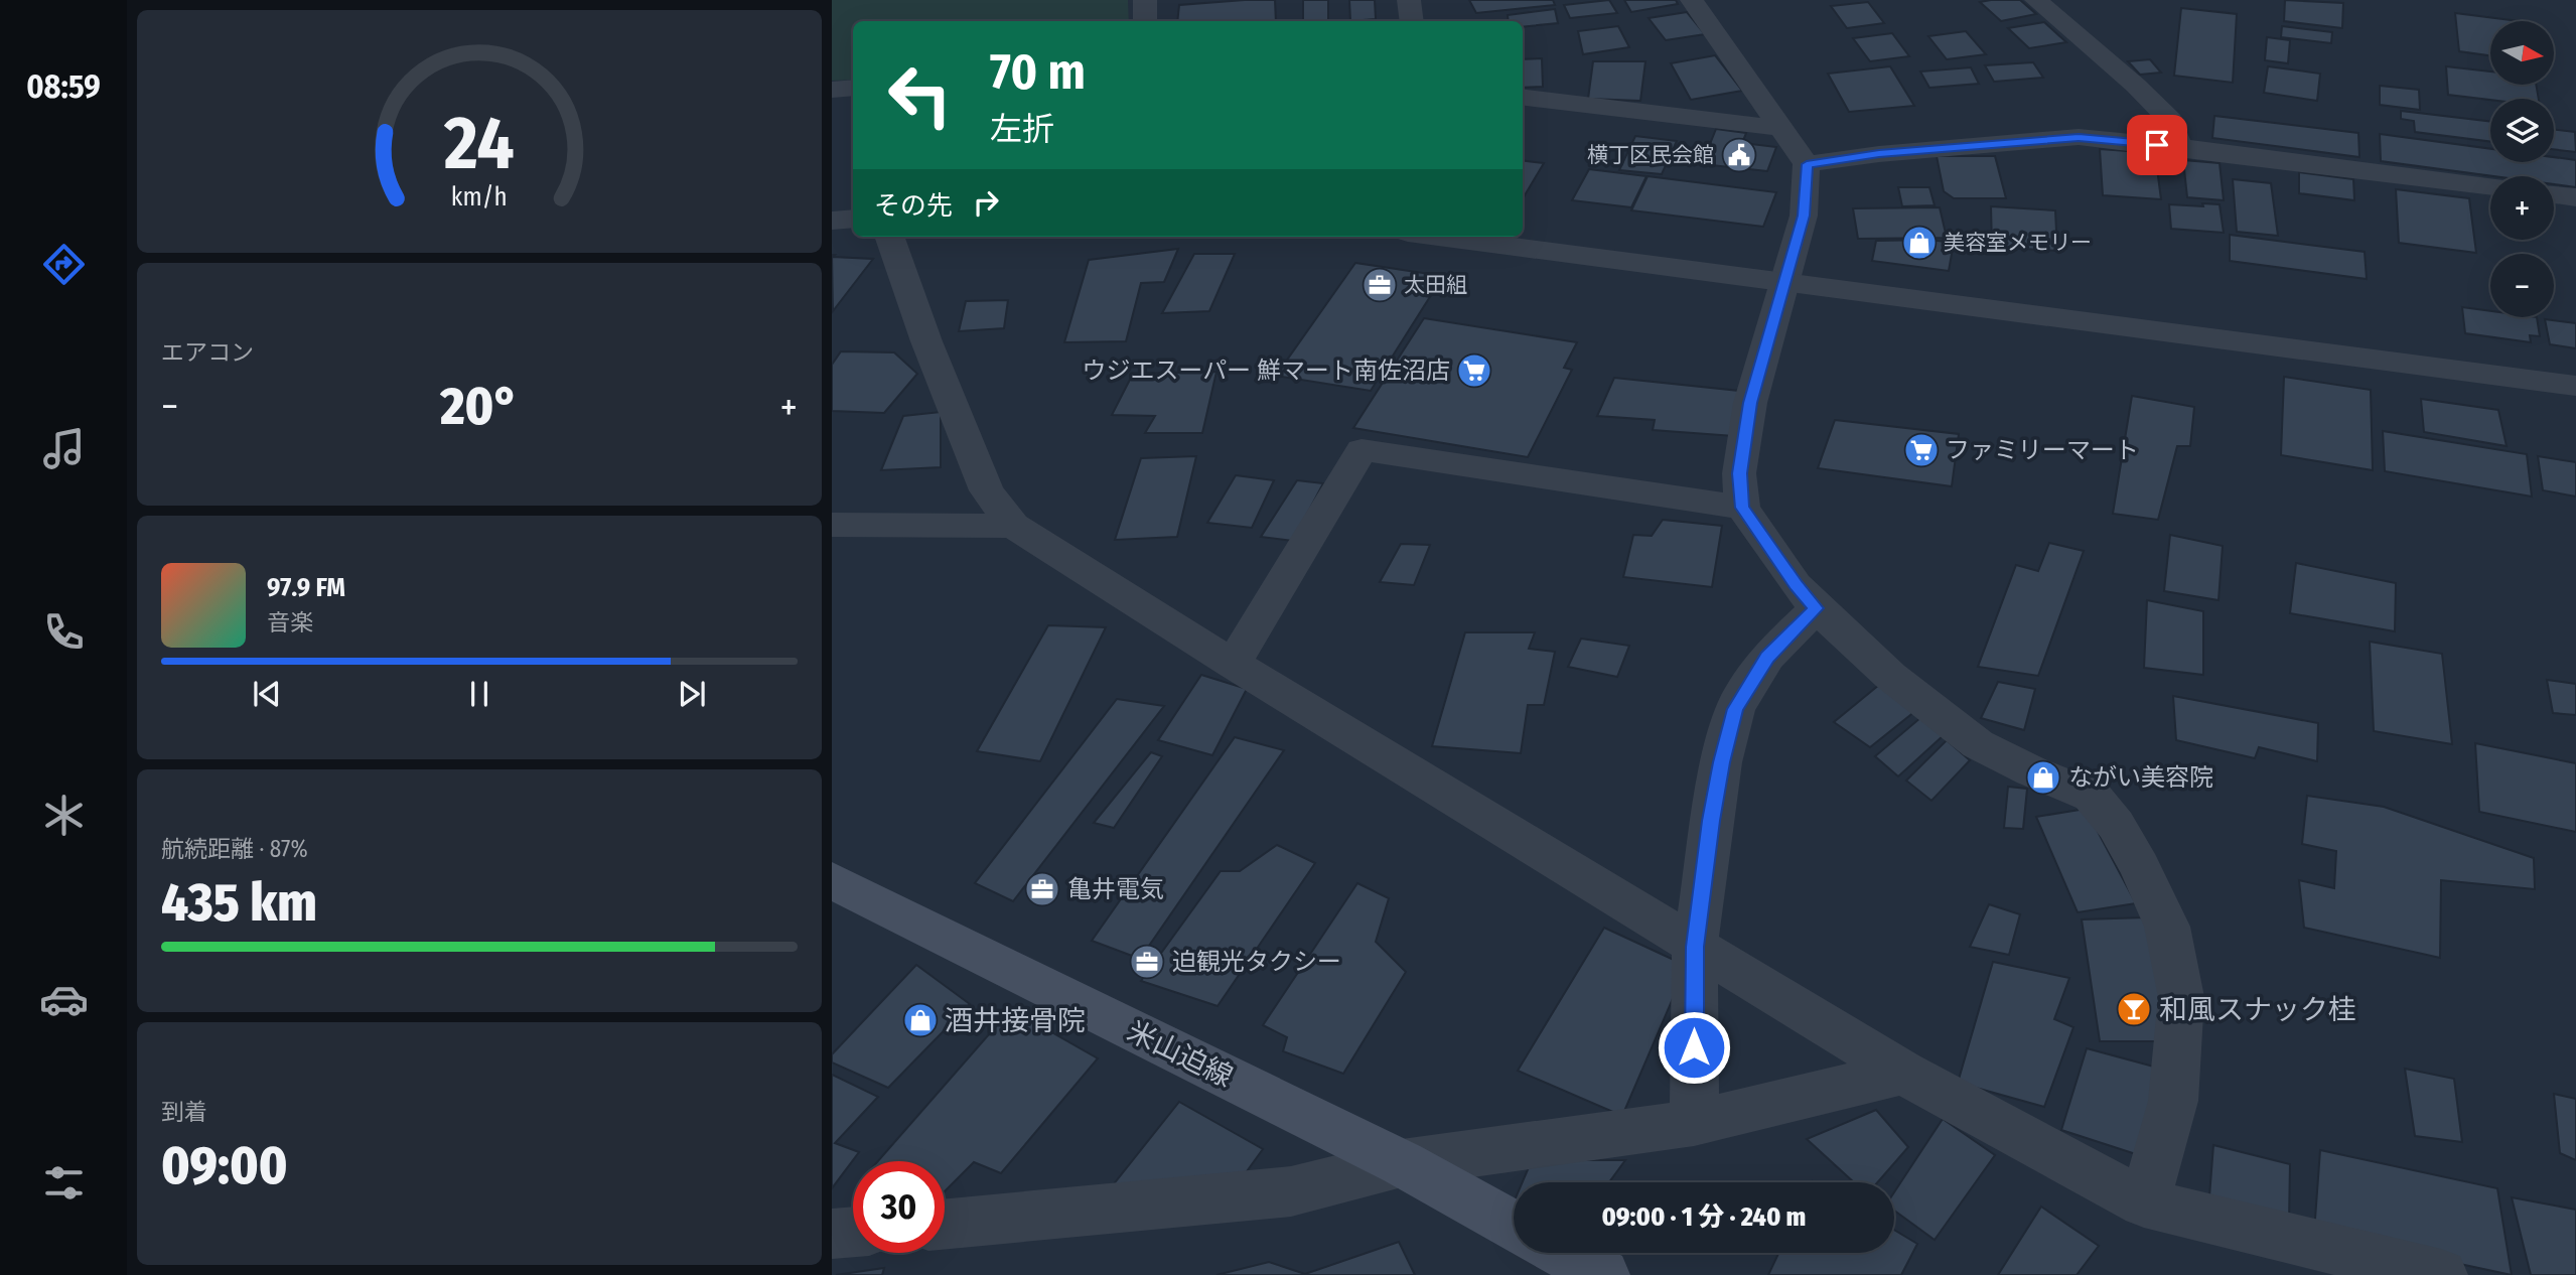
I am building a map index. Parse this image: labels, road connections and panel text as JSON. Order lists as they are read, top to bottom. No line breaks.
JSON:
{"streets":{"main road":["米山迫線"]},"places":{"public building":["横丁区民会館"],"shop":["美容室メモリー","ながい美容院","酒井接骨院"],"office":["太田組","亀井電気","迫観光タクシー"],"supermarket":["ウジエスーパー 鮮マート南佐沼店","ファミリーマート"],"bar":["和風スナック桂"]},"north":"right","page":{"tabs":"08:59","map_buttons":["+","−"],"turn":["70 m","左折"],"then":"その先","tile":["エアコン",["航続距離 · 87%","435 km"],["到着","09:00"]],"heat":["−","20°","+"],"song":["97.9 FM","音楽"],"limit":"30","trip":"09:00 · 1 分 · 240 m","gauge":["24","km/h"]}}
